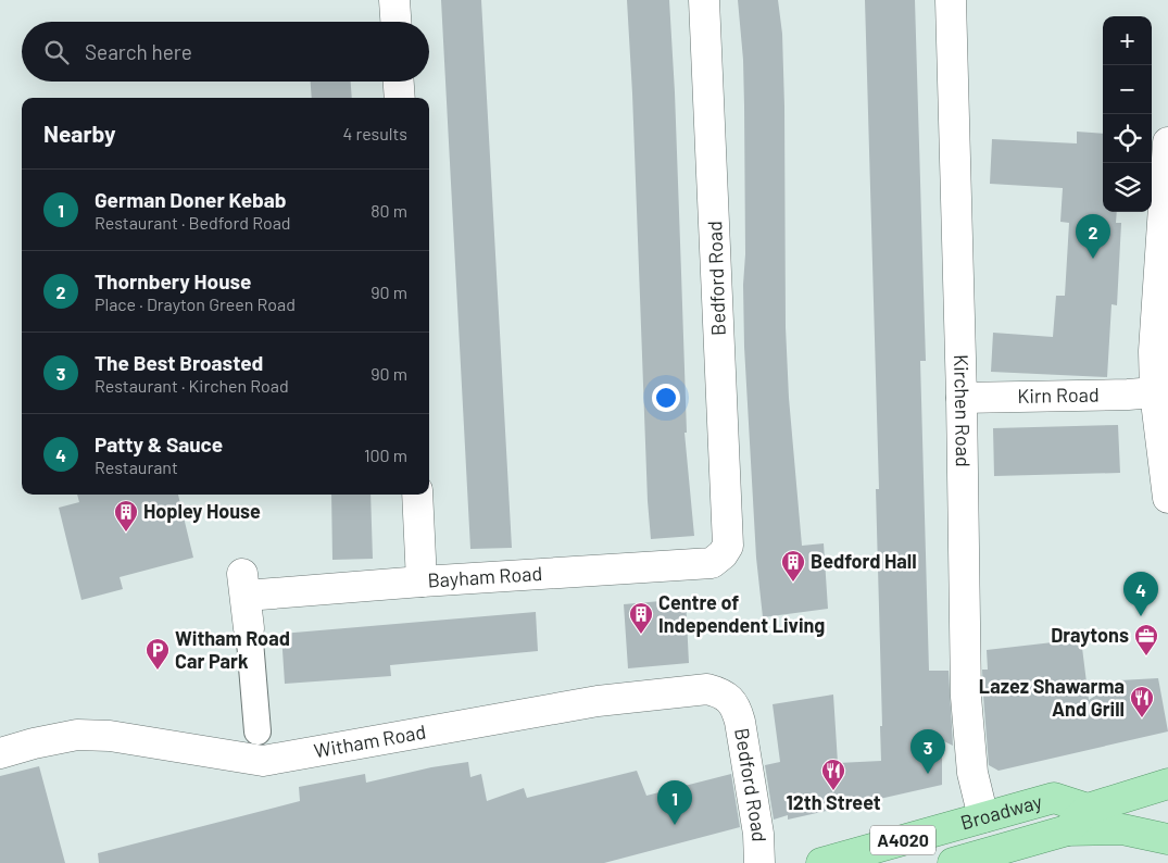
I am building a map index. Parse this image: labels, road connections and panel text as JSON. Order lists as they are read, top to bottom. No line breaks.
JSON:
{"streets":{"main road":["Broadway","A4020"],"street":["Bedford Road","Kirn Road","Kirchen Road","Bayham Road","Witham Road"]},"crossings":[["Bedford Road","Bayham Road"],["Bedford Road","Witham Road"],["Kirn Road","Kirchen Road"],["Kirchen Road","Broadway"]],"places":{"building":["Hopley House","Bedford Hall","Centre of Independent Living"],"office":["Draytons"],"parking":["Witham Road Car Park"],"restaurant":["Lazez Shawarma And Grill","12th Street"]},"page":{"map_buttons":["+","−"],"search":"Search here","heading":["Nearby","4 results"],"list":[{"mark":"1","name":"German Doner Kebab","note":"Restaurant · Bedford Road","value":"80 m"},{"mark":"2","name":"Thornbery House","note":"Place · Drayton Green Road","value":"90 m"},{"mark":"3","name":"The Best Broasted","note":"Restaurant · Kirchen Road","value":"90 m"},{"mark":"4","name":"Patty & Sauce","note":"Restaurant","value":"100 m"}],"pins":["2","4","3","1"]}}
